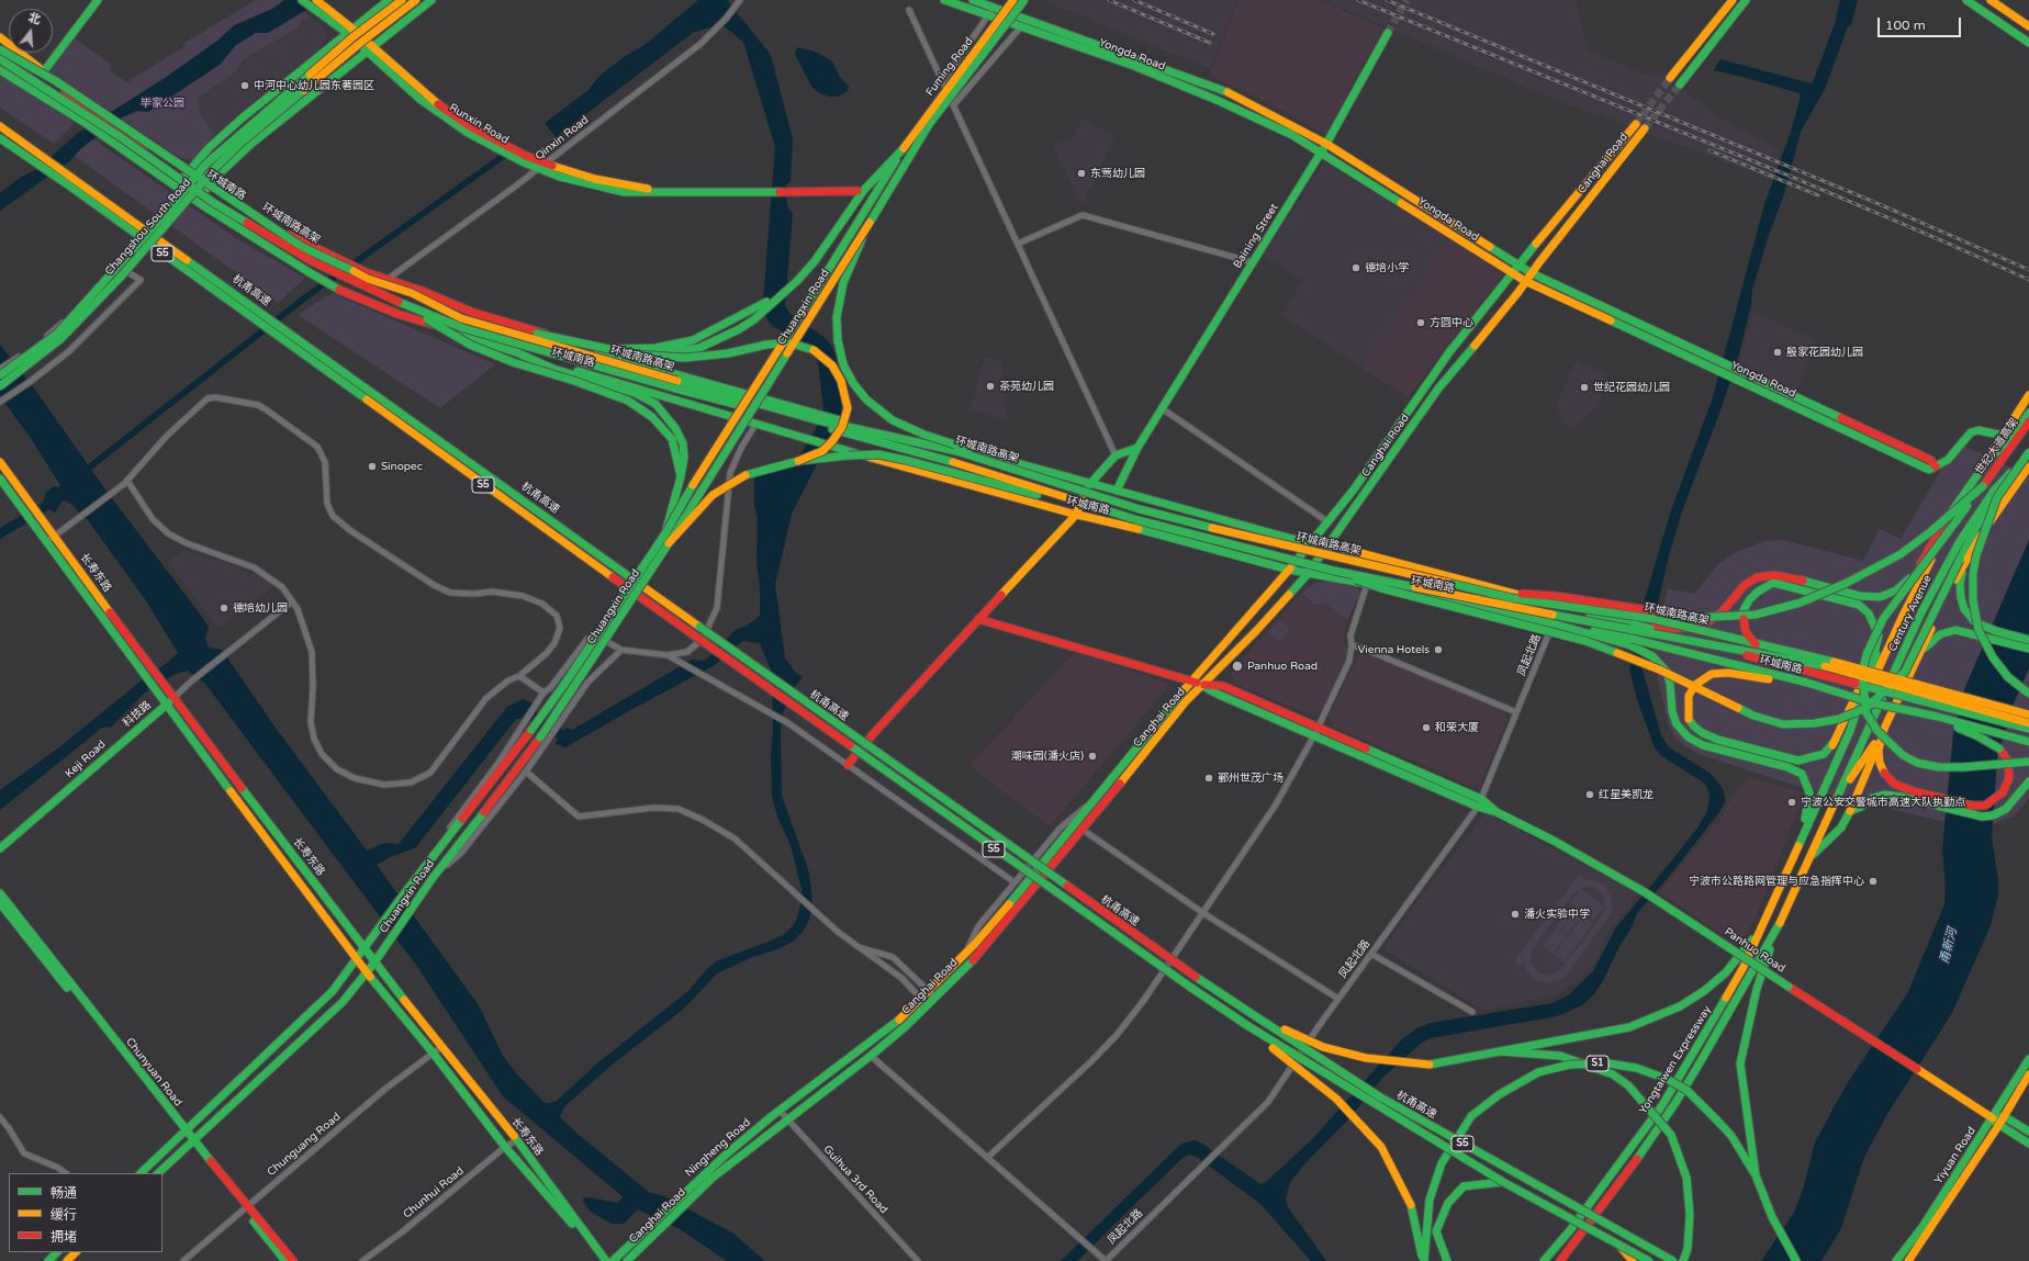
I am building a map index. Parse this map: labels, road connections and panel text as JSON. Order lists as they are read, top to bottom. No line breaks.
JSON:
{"streets":{"main road":["Yongda Road","Fuming Road","Runxin Road","Canghai Road","环城南路","环城南路高架","Changshou South Road","Baining Street","S5","杭甬高速","Chuangxin Road","世纪大道高架","长寿东路","Century Avenue","科技路","Keji Road","Panhuo Road","Yongtaiwen Expressway","S1","Chunyuan Road","Ningheng Road","Yiyuan Road"],"street":["Qinxin Road","凤起北路","Chunguang Road","Guihua 3rd Road","Chunhui Road"]},"crossings":[["Yongda Road","Canghai Road"],["Yongda Road","Baining Street"],["Fuming Road","Chuangxin Road"],["Runxin Road","Qinxin Road"],["Qinxin Road","环城南路"],["Canghai Road","环城南路"],["Canghai Road","Panhuo Road"],["Canghai Road","Ningheng Road"],["Canghai Road","Guihua 3rd Road"],["环城南路","环城南路高架"],["环城南路","Baining Street"],["Chuangxin Road","长寿东路"],["Chuangxin Road","Chunyuan Road"],["长寿东路","科技路"],["长寿东路","Chunguang Road"],["长寿东路","Chunhui Road"],["Century Avenue","Yongtaiwen Expressway"],["凤起北路","Panhuo Road"],["科技路","Keji Road"],["Panhuo Road","Yiyuan Road"],["Chunyuan Road","Chunguang Road"]],"water":["甬新河"],"parks":["毕家公园"],"places":["中河中心幼儿园东著园区","东莺幼儿园","德培小学","方圆中心","殷家花园幼儿园","茶苑幼儿园","世纪花园幼儿园","Sinopec","德培幼儿园","Vienna Hotels","Panhuo Road","和荣大厦","潮味园(潘火店)","鄞州世茂广场","红星美凯龙","宁波公安交警城市高速大队执勤点","宁波市公路路网管理与应急指挥中心","潘火实验中学"],"legend":["畅通","缓行","拥堵"],"scale_bar":"100 m","north":"top"}
